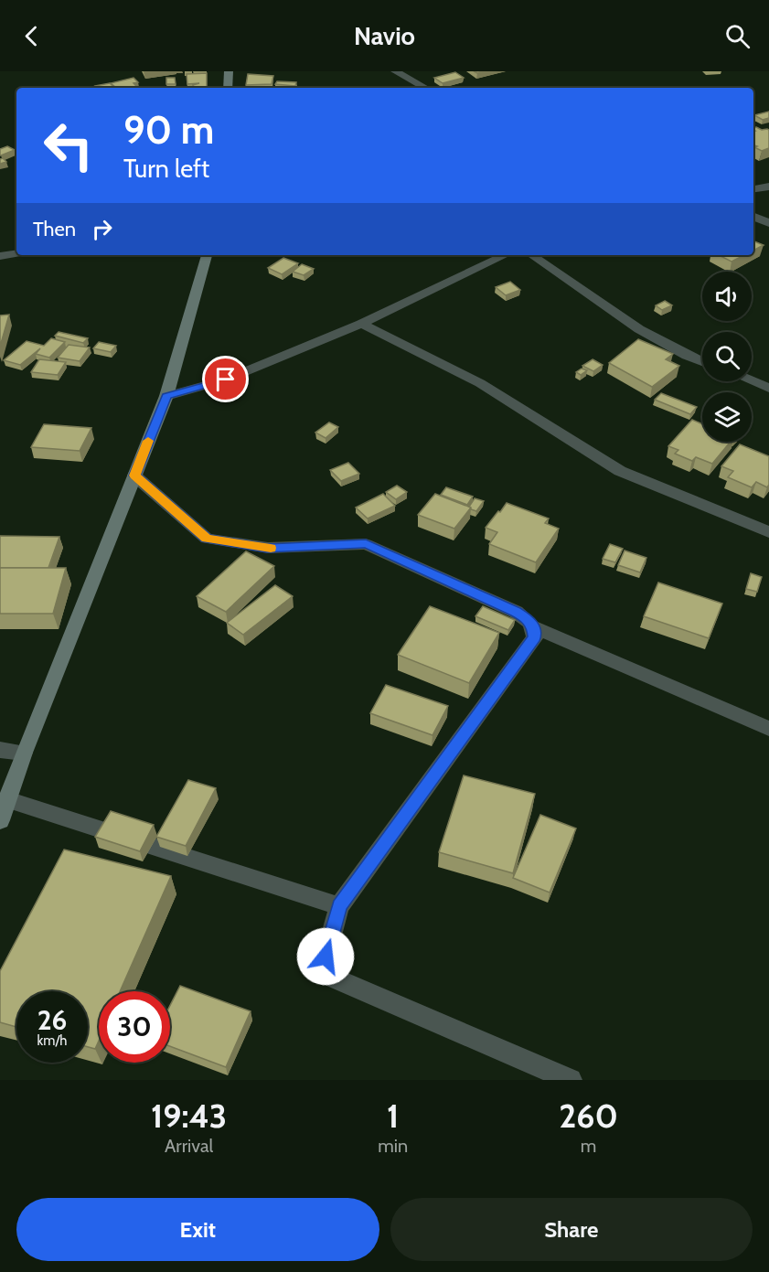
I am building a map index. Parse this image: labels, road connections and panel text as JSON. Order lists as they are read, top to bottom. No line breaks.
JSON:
{"page":{"header":"Navio","turn":["90 m","Turn left"],"then":"Then","speed":"26 km/h","limit":"30","eta":["19:43","Arrival","1","min","260","m"],"buttons":["Exit","Share"]}}
